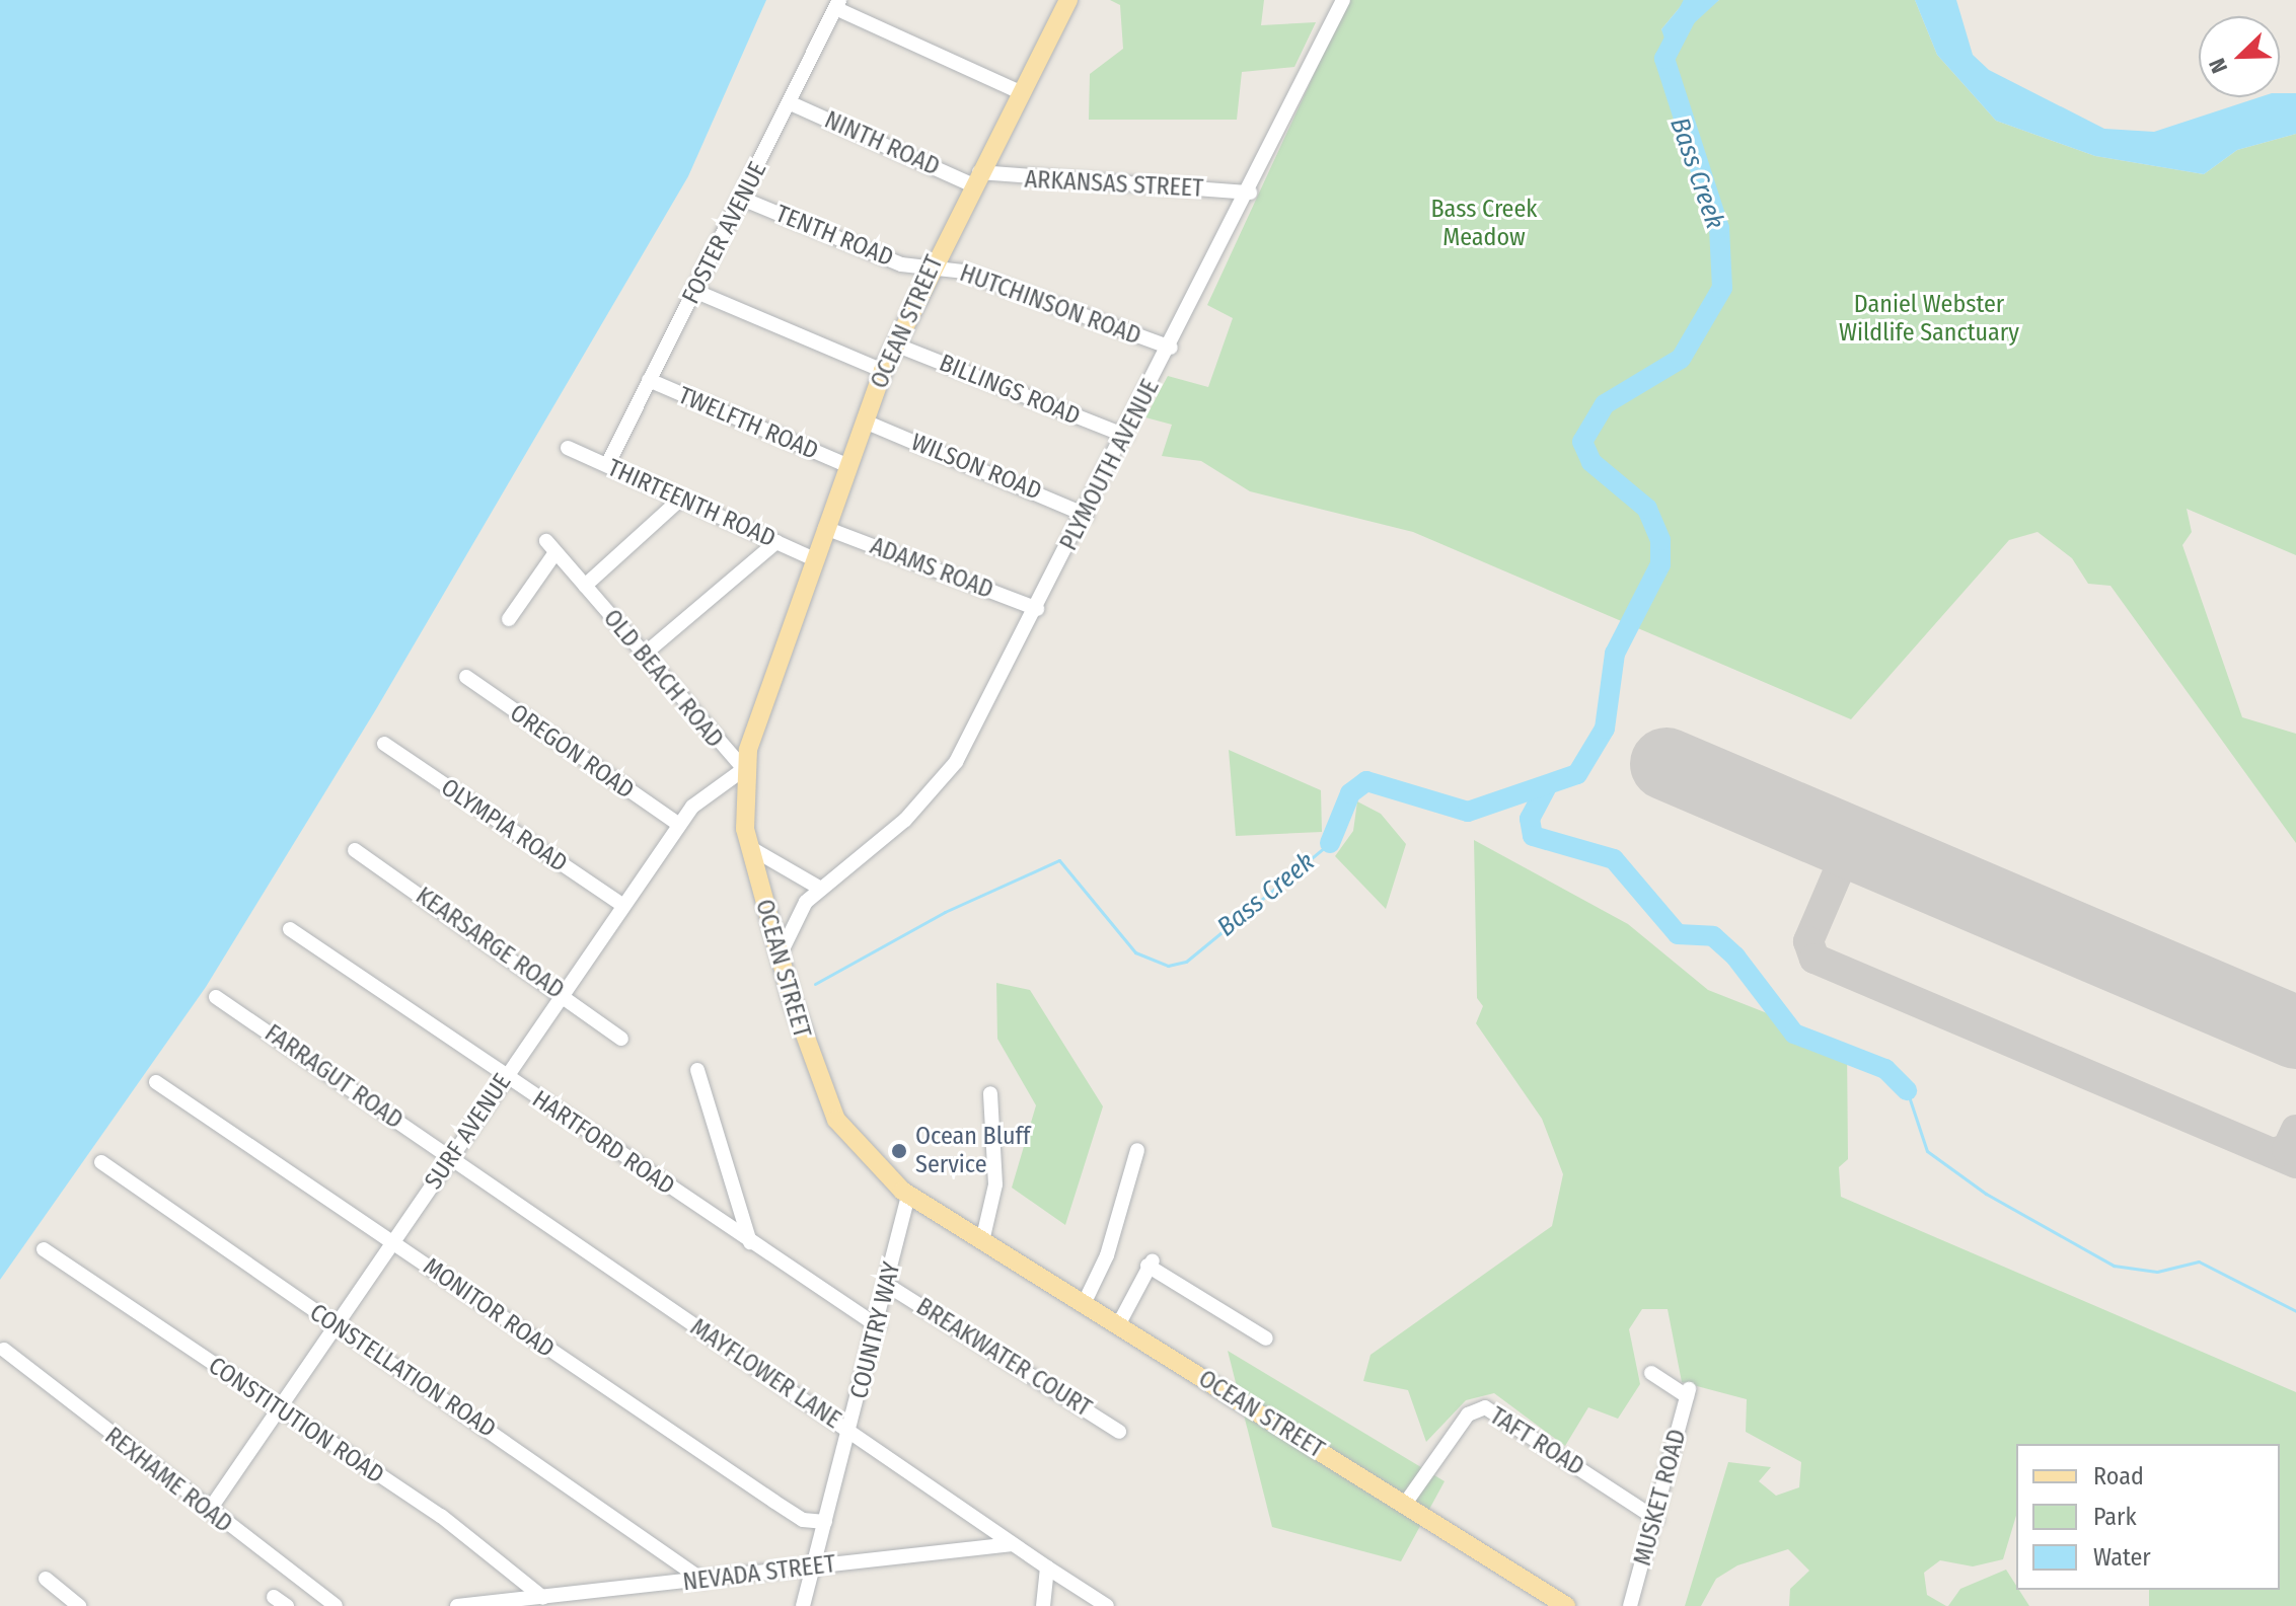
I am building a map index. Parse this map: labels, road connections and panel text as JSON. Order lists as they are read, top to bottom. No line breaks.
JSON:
{"streets":{"main road":["OCEAN STREET"],"street":["NINTH ROAD","ARKANSAS STREET","FOSTER AVENUE","TENTH ROAD","HUTCHINSON ROAD","BILLINGS ROAD","TWELFTH ROAD","PLYMOUTH AVENUE","WILSON ROAD","THIRTEENTH ROAD","ADAMS ROAD","OLD BEACH ROAD","OREGON ROAD","OLYMPIA ROAD","KEARSARGE ROAD","FARRAGUT ROAD","SURF AVENUE","HARTFORD ROAD","MONITOR ROAD","COUNTRY WAY","BREAKWATER COURT","CONSTELLATION ROAD","MAYFLOWER LANE","CONSTITUTION ROAD","TAFT ROAD","REXHAME ROAD","MUSKET ROAD","NEVADA STREET"]},"crossings":[["NINTH ROAD","ARKANSAS STREET"],["NINTH ROAD","FOSTER AVENUE"],["NINTH ROAD","OCEAN STREET"],["ARKANSAS STREET","OCEAN STREET"],["ARKANSAS STREET","PLYMOUTH AVENUE"],["FOSTER AVENUE","TENTH ROAD"],["FOSTER AVENUE","TWELFTH ROAD"],["FOSTER AVENUE","THIRTEENTH ROAD"],["TENTH ROAD","HUTCHINSON ROAD"],["TENTH ROAD","OCEAN STREET"],["HUTCHINSON ROAD","OCEAN STREET"],["HUTCHINSON ROAD","PLYMOUTH AVENUE"],["OCEAN STREET","BILLINGS ROAD"],["OCEAN STREET","TWELFTH ROAD"],["OCEAN STREET","PLYMOUTH AVENUE"],["OCEAN STREET","WILSON ROAD"],["OCEAN STREET","THIRTEENTH ROAD"],["OCEAN STREET","ADAMS ROAD"],["OCEAN STREET","OLD BEACH ROAD"],["OCEAN STREET","SURF AVENUE"],["OCEAN STREET","COUNTRY WAY"],["OCEAN STREET","TAFT ROAD"],["BILLINGS ROAD","PLYMOUTH AVENUE"],["PLYMOUTH AVENUE","WILSON ROAD"],["PLYMOUTH AVENUE","ADAMS ROAD"],["OLD BEACH ROAD","SURF AVENUE"],["OREGON ROAD","SURF AVENUE"],["OLYMPIA ROAD","SURF AVENUE"],["KEARSARGE ROAD","SURF AVENUE"],["FARRAGUT ROAD","SURF AVENUE"],["FARRAGUT ROAD","MAYFLOWER LANE"],["SURF AVENUE","HARTFORD ROAD"],["SURF AVENUE","MONITOR ROAD"],["SURF AVENUE","CONSTELLATION ROAD"],["SURF AVENUE","MAYFLOWER LANE"],["SURF AVENUE","CONSTITUTION ROAD"],["SURF AVENUE","REXHAME ROAD"],["HARTFORD ROAD","COUNTRY WAY"],["MONITOR ROAD","COUNTRY WAY"],["COUNTRY WAY","BREAKWATER COURT"],["COUNTRY WAY","MAYFLOWER LANE"],["COUNTRY WAY","NEVADA STREET"],["CONSTELLATION ROAD","NEVADA STREET"],["MAYFLOWER LANE","NEVADA STREET"],["CONSTITUTION ROAD","NEVADA STREET"],["TAFT ROAD","MUSKET ROAD"]],"water":["Bass Creek"],"parks":["Bass Creek Meadow","Daniel Webster Wildlife Sanctuary"],"places":["Ocean Bluff Service"],"legend":["Road","Park","Water"],"north":"bottom left"}
